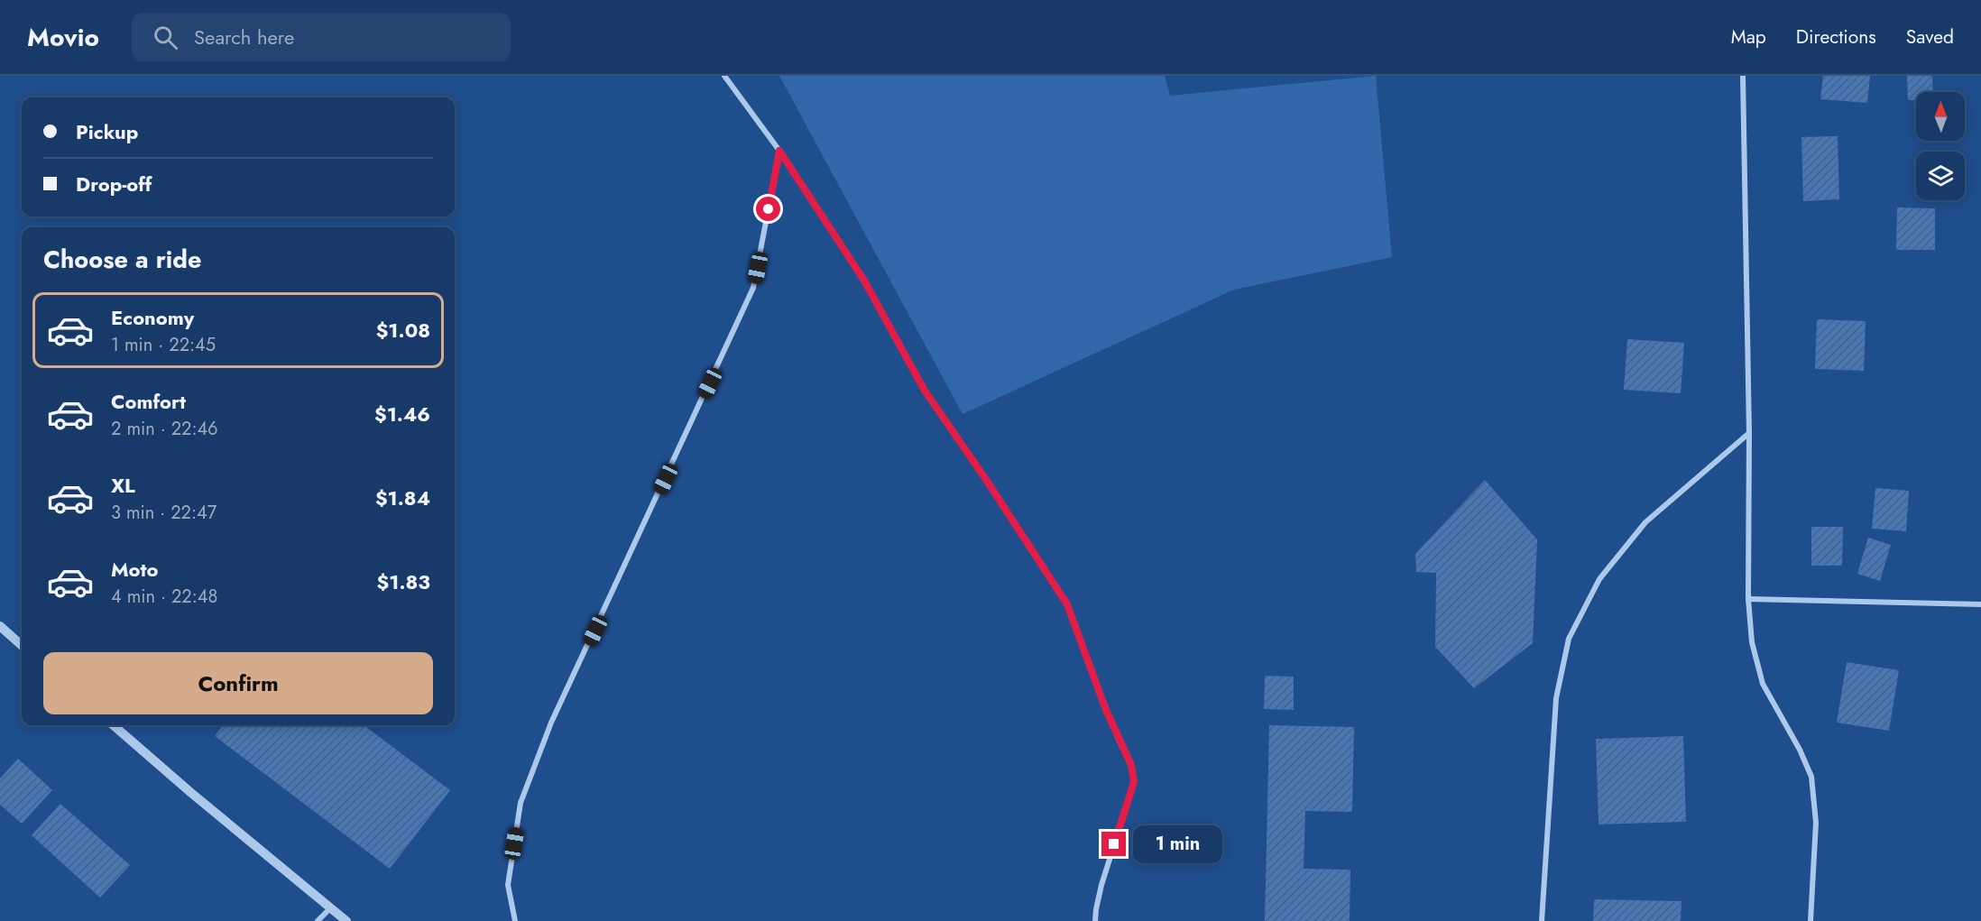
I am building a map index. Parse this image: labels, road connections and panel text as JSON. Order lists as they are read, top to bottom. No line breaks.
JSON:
{"north":"top","page":{"header":"Movio","search":"Search here","nav":["Map","Directions","Saved"],"banner":["Pickup","Drop-off"],"heading":"Choose a ride","list":[{"name":"Economy","note":"1 min · 22:45","value":"$1.08"},{"name":"Comfort","note":"2 min · 22:46","value":"$1.46"},{"name":"XL","note":"3 min · 22:47","value":"$1.84"},{"name":"Moto","note":"4 min · 22:48","value":"$1.83"}],"buttons":"Confirm","bubble":"1 min"}}
